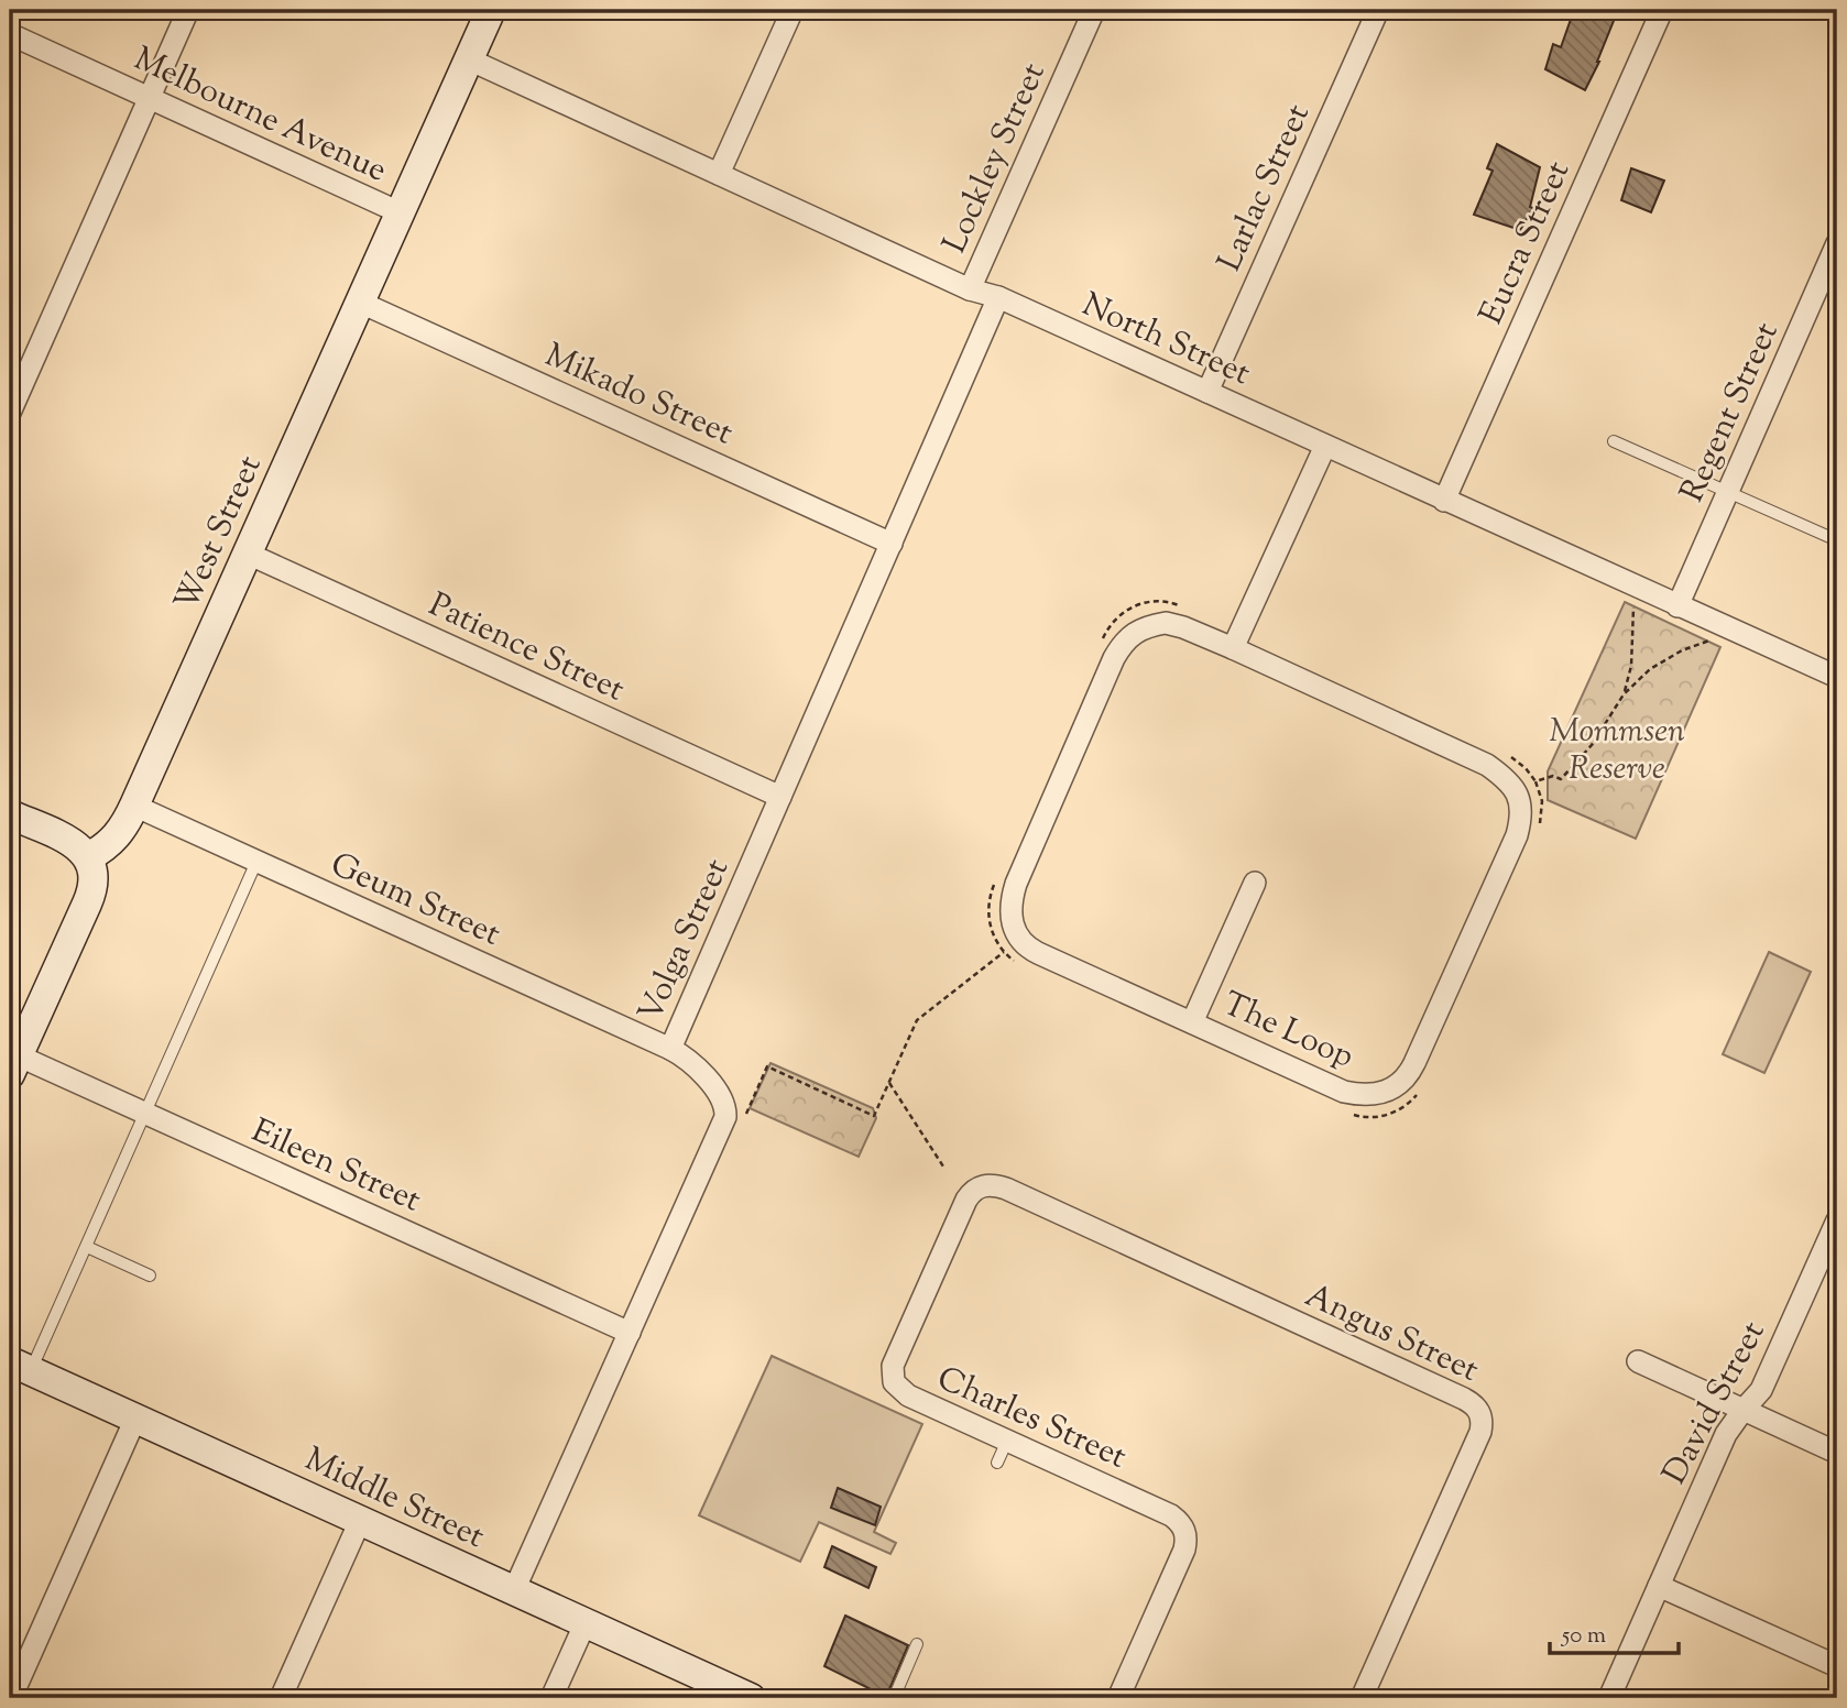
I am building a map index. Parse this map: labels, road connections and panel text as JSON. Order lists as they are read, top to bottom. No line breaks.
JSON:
{"streets":{"street":["Melbourne Avenue","Lockley Street","Larlac Street","Eucra Street","North Street","Mikado Street","Regent Street","West Street","Patience Street","Geum Street","Volga Street","The Loop","Eileen Street","Angus Street","David Street","Charles Street","Middle Street"]},"crossings":[["Melbourne Avenue","West Street"],["Lockley Street","North Street"],["Larlac Street","North Street"],["Eucra Street","North Street"],["North Street","Regent Street"],["North Street","West Street"],["North Street","Volga Street"],["Mikado Street","West Street"],["Mikado Street","Volga Street"],["West Street","Patience Street"],["West Street","Geum Street"],["Patience Street","Volga Street"],["Geum Street","Volga Street"],["Volga Street","Eileen Street"],["Volga Street","Middle Street"],["Angus Street","Charles Street"]],"parks":["Mommsen Reserve"],"scale_bar":"50 m"}
